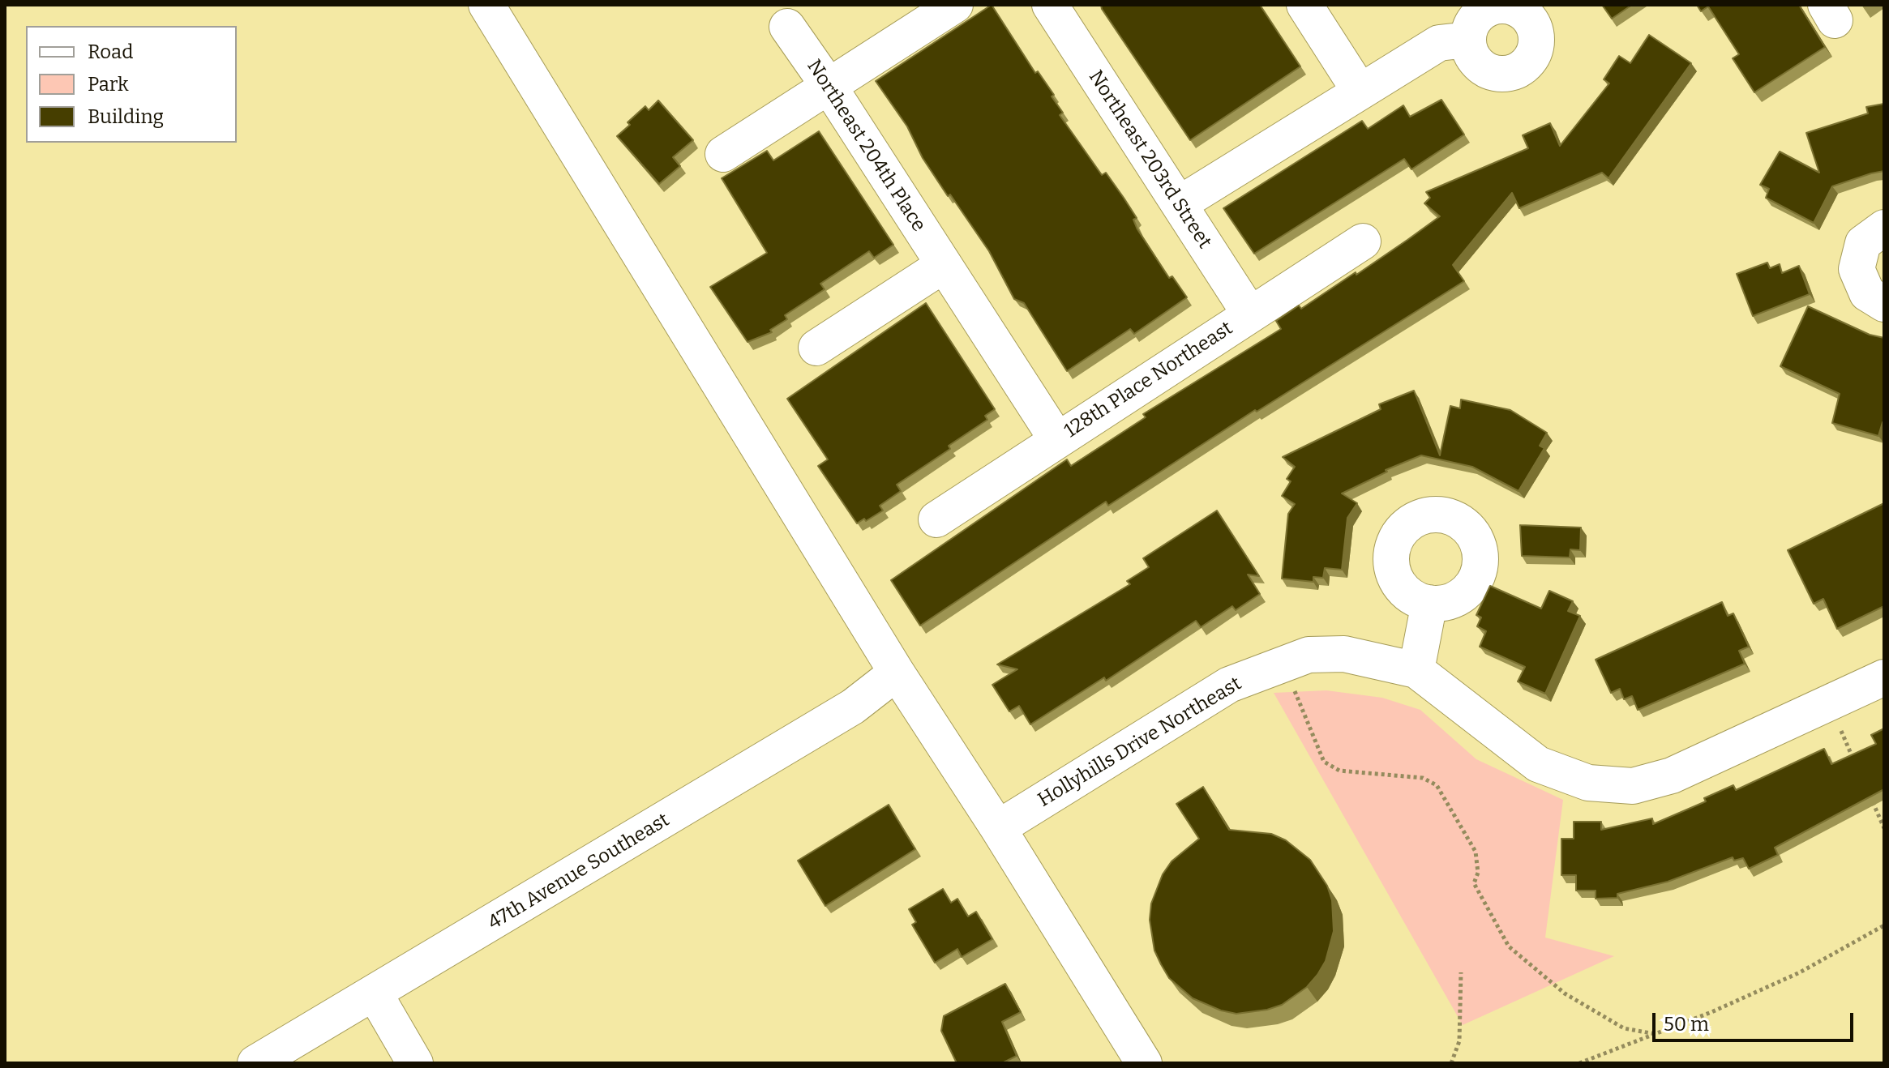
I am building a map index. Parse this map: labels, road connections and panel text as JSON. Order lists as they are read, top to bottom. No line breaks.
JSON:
{"streets":{"street":["Northeast 204th Place","Northeast 203rd Street","128th Place Northeast","Hollyhills Drive Northeast","47th Avenue Southeast"]},"crossings":[["Northeast 204th Place","128th Place Northeast"],["Northeast 203rd Street","128th Place Northeast"]],"legend":["Road","Park","Building"],"scale_bar":"50 m"}
